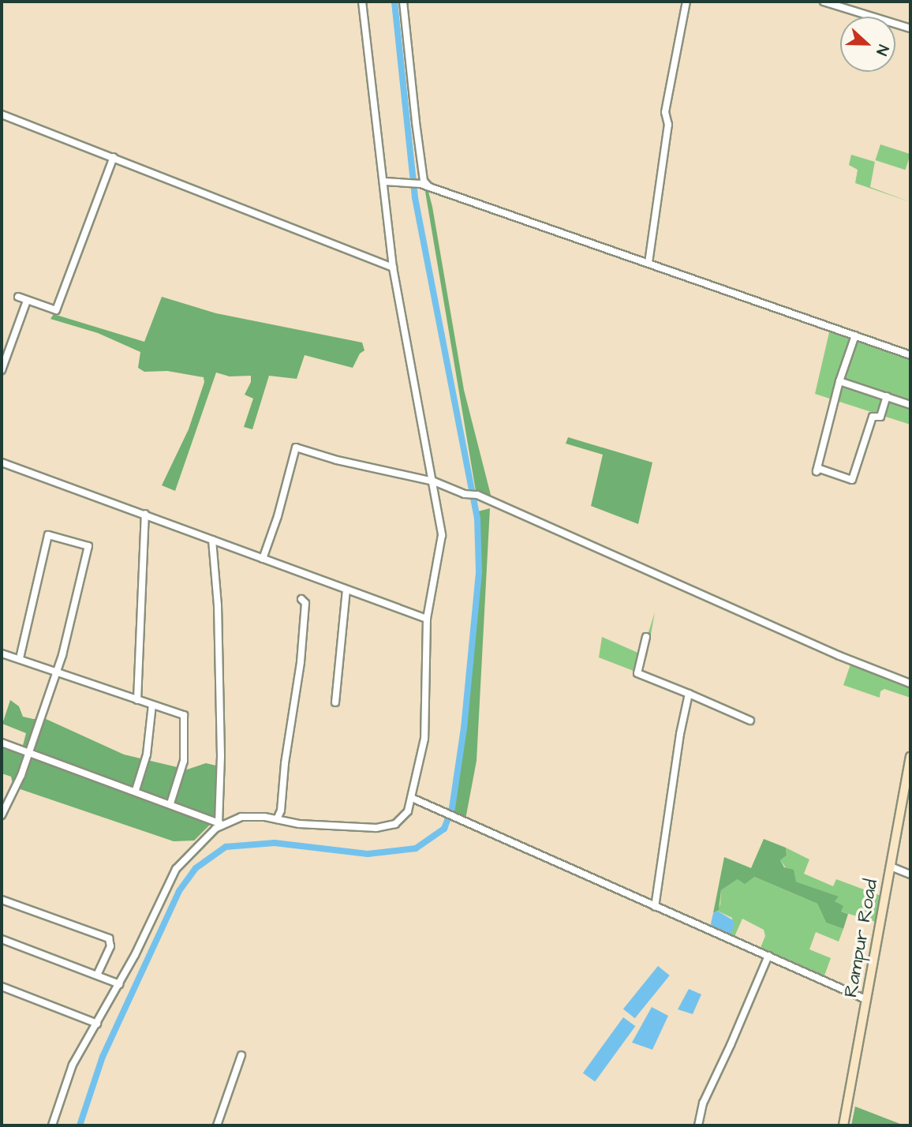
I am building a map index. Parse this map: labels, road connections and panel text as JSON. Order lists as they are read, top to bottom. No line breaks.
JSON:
{"streets":{"main road":["Rampur Road"]},"north":"right"}
